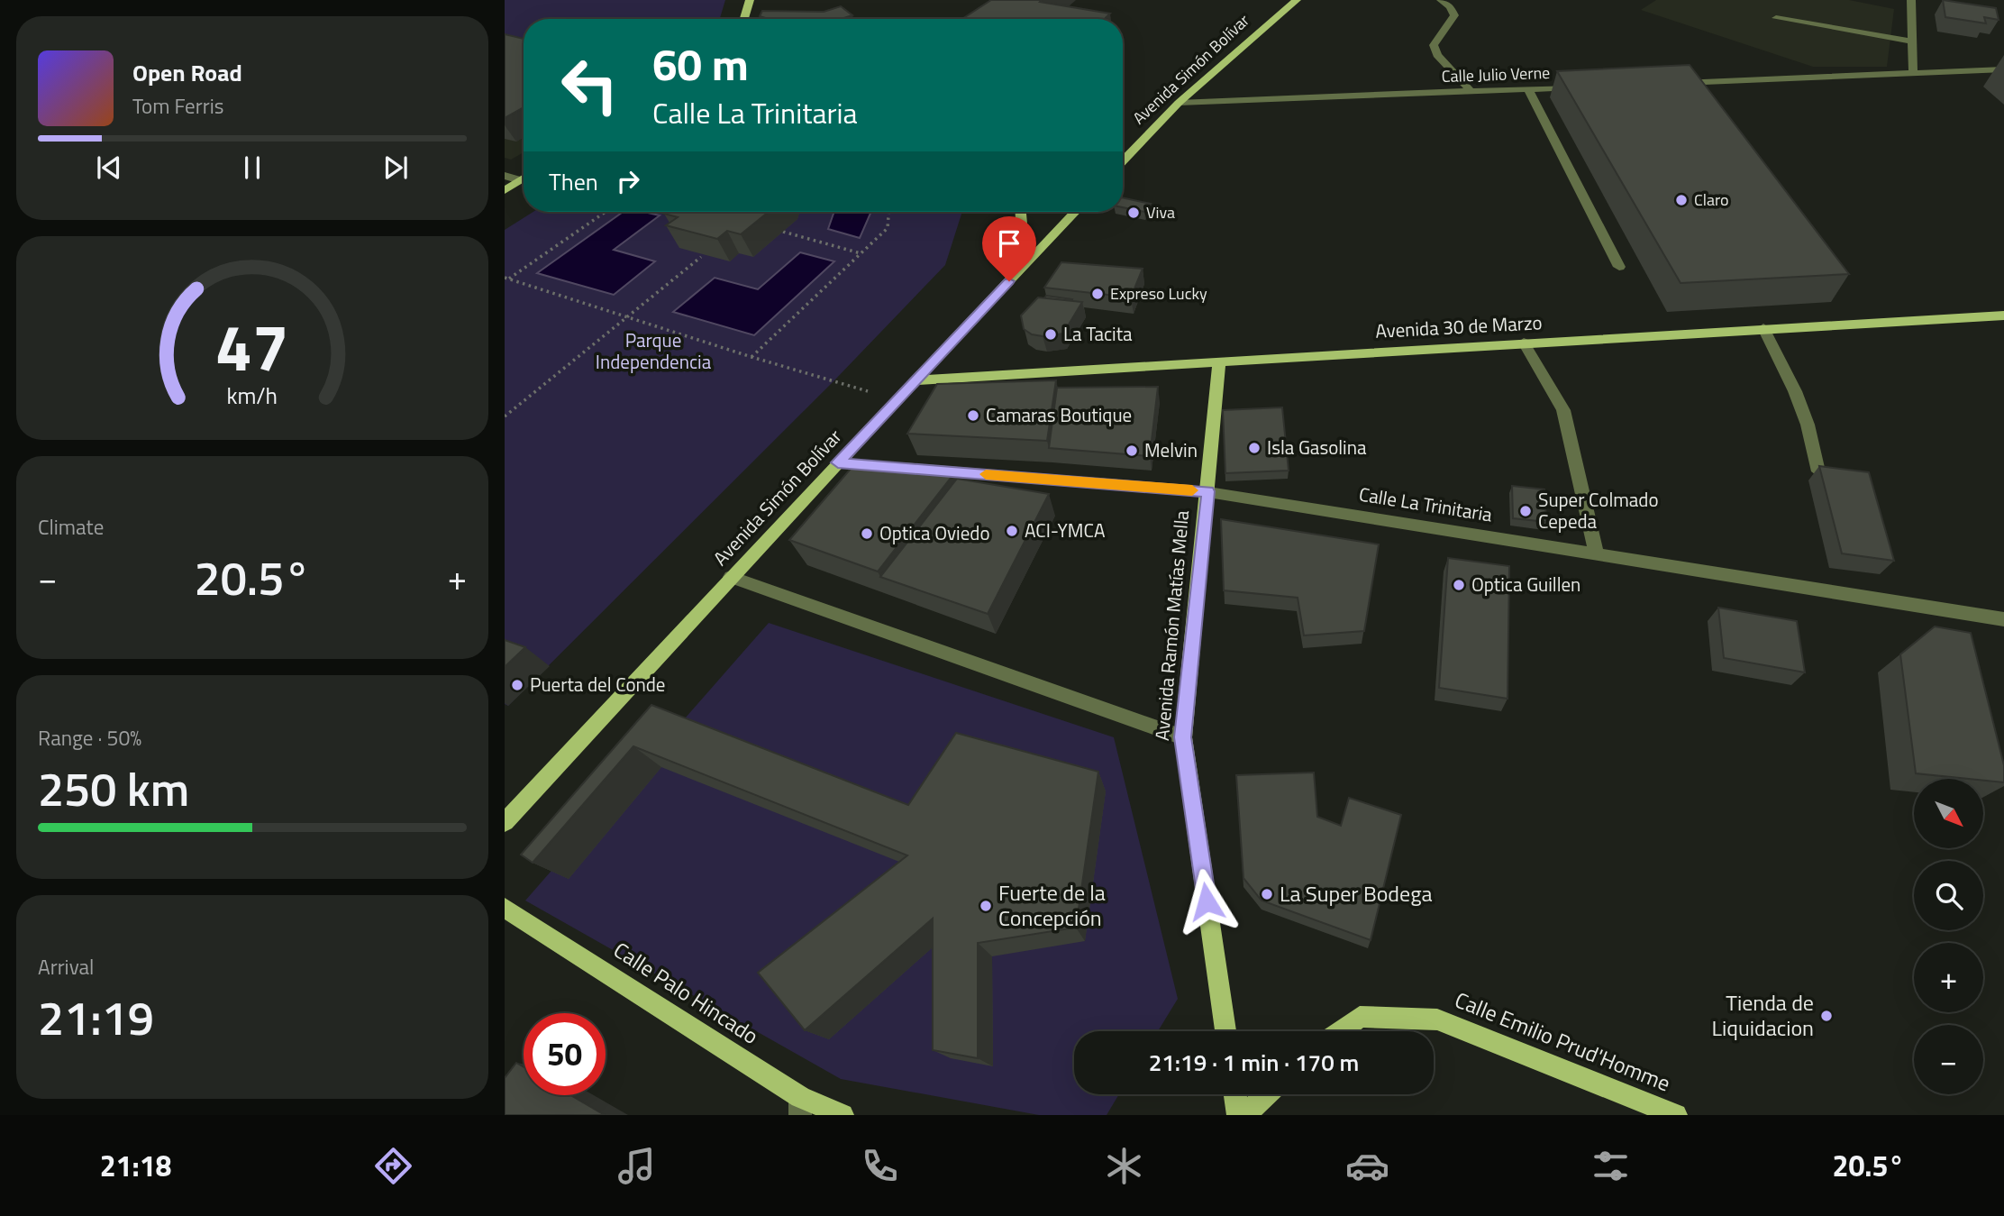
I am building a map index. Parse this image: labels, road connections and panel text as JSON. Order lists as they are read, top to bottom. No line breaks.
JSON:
{"streets":{"main road":["Avenida Simón Bolívar","Avenida 30 de Marzo","Avenida Ramón Matías Mella","Calle Palo Hincado","Calle Emilio Prud'Homme"],"street":["Calle Julio Verne","Calle La Trinitaria"]},"crossings":[["Avenida Simón Bolívar","Calle Julio Verne"],["Avenida Simón Bolívar","Avenida 30 de Marzo"],["Avenida 30 de Marzo","Avenida Ramón Matías Mella"],["Calle La Trinitaria","Avenida Ramón Matías Mella"]],"parks":["Parque Independencia"],"places":["Claro","Viva","Expreso Lucky","La Tacita","Camaras Boutique","Isla Gasolina","Melvin","Super Colmado Cepeda","ACI-YMCA","Optica Oviedo","Optica Guillen","Puerta del Conde","La Super Bodega","Fuerte de la Concepción","Tienda de Liquidacion"],"north":"bottom right","page":{"turn":["60 m","Calle La Trinitaria"],"song":["Open Road","Tom Ferris"],"then":"Then","tile":["Climate",["Range · 50%","250 km"],["Arrival","21:19"]],"heat":["−","20.5°","+"],"map_buttons":["+","−"],"limit":"50","trip":"21:19 · 1 min · 170 m","tabs":["21:18","20.5°"],"gauge":["47","km/h"]}}
